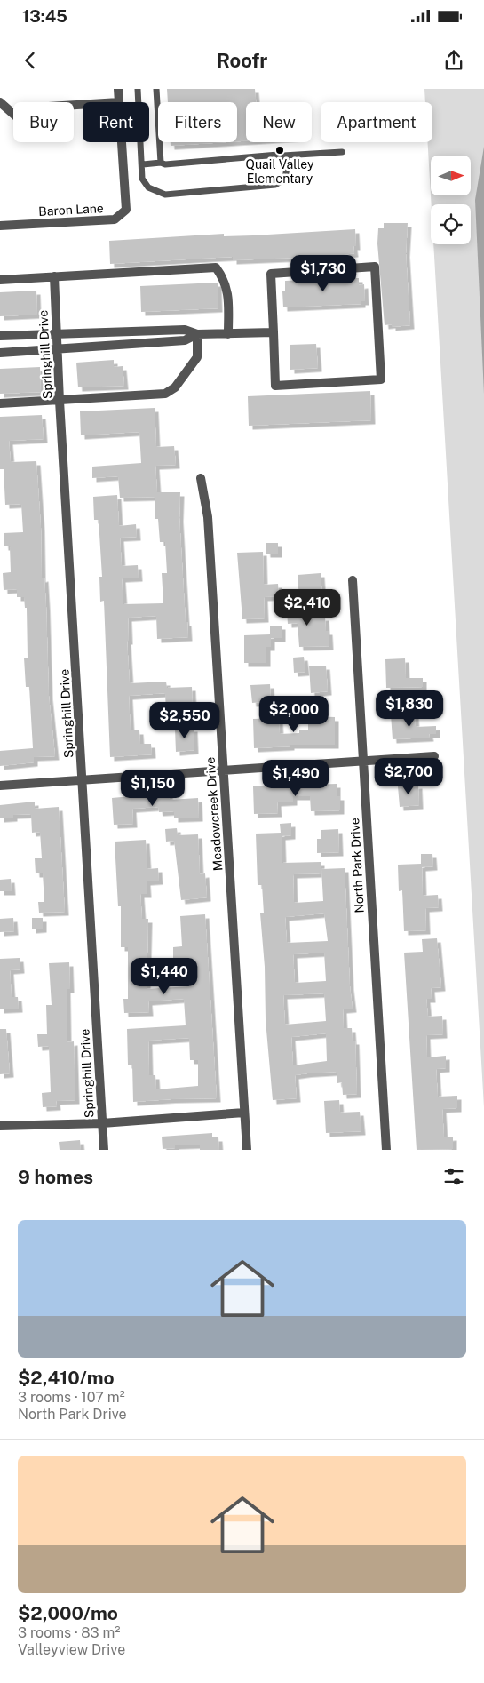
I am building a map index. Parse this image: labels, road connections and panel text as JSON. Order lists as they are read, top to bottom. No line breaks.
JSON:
{"streets":{"street":["Baron Lane","Springhill Drive","Meadowcreek Drive","North Park Drive"]},"places":["Quail Valley Elementary"],"north":"right","page":{"status":"13:45","header":"Roofr","chip":["Buy","Rent","Filters","New","Apartment"],"price":["$1,730","$2,410","$1,830","$2,000","$2,550","$2,700","$1,490","$1,150","$1,440"],"heading":"9 homes","list":[{"name":"$2,410/mo","note":"3 rooms · 107 m² · North Park Drive"},{"name":"$2,000/mo","note":"3 rooms · 83 m² · Valleyview Drive"}]}}
